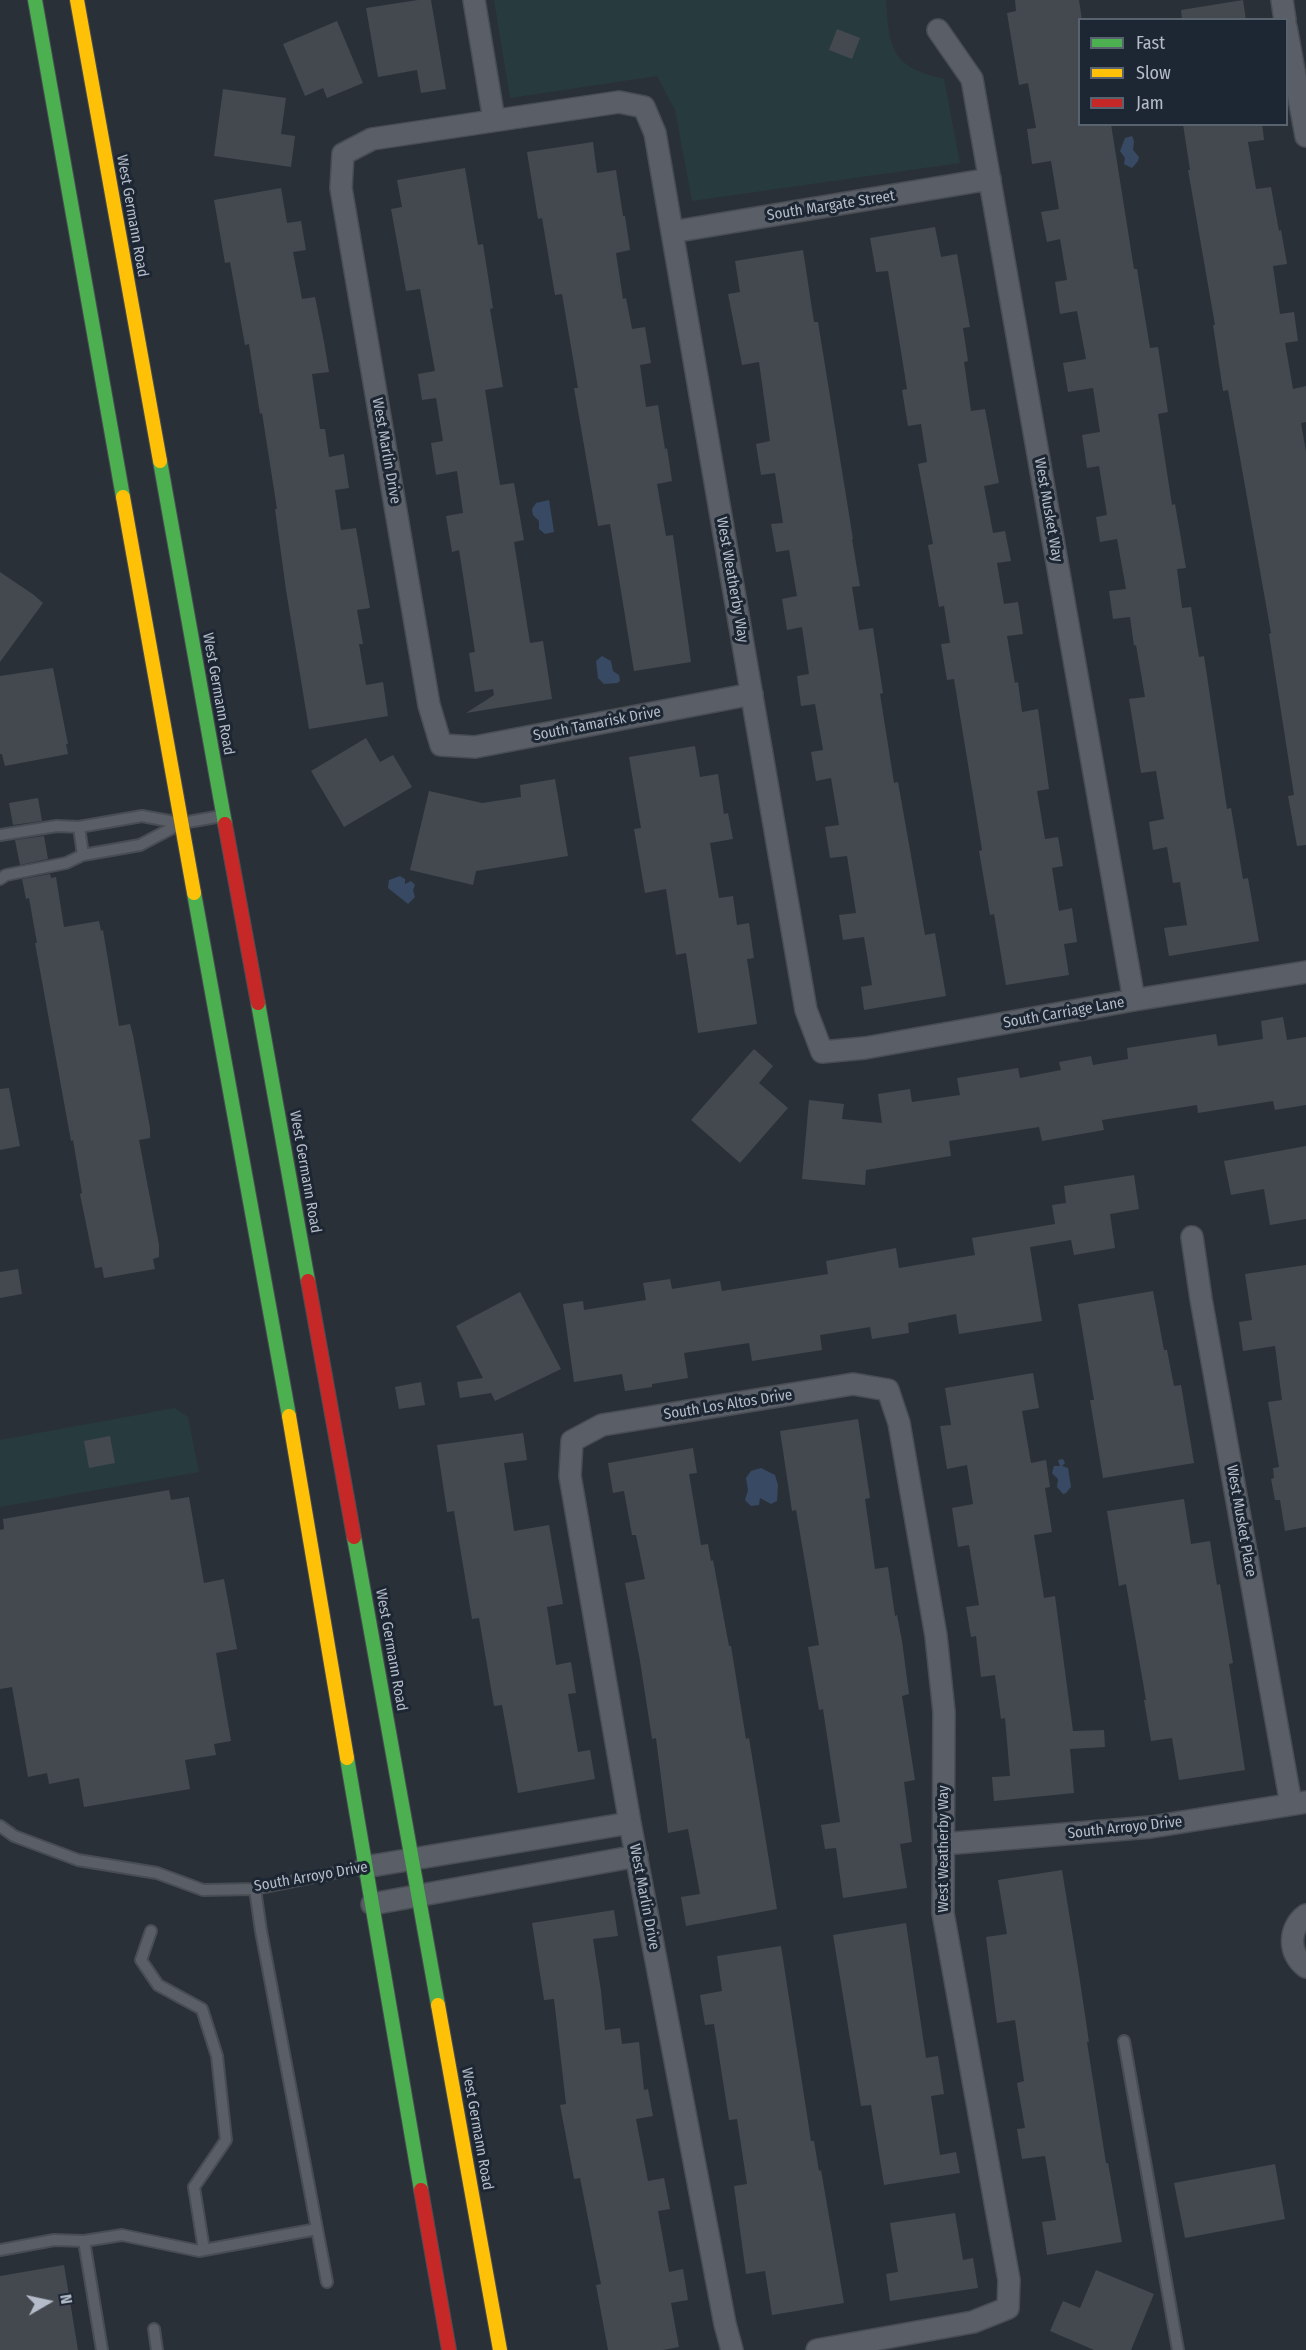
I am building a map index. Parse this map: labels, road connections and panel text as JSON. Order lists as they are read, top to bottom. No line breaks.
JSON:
{"streets":{"main road":["West Germann Road"],"street":["South Margate Street","West Marlin Drive","West Musket Way","West Weatherby Way","South Tamarisk Drive","South Carriage Lane","South Los Altos Drive","West Musket Place","South Arroyo Drive"]},"crossings":[["South Margate Street","West Musket Way"],["South Margate Street","West Weatherby Way"],["West Germann Road","South Arroyo Drive"],["West Marlin Drive","West Weatherby Way"],["West Marlin Drive","South Tamarisk Drive"],["West Marlin Drive","South Los Altos Drive"],["West Marlin Drive","South Arroyo Drive"],["West Musket Way","South Carriage Lane"],["West Weatherby Way","South Tamarisk Drive"],["West Weatherby Way","South Carriage Lane"],["West Weatherby Way","South Los Altos Drive"],["West Weatherby Way","South Arroyo Drive"],["West Musket Place","South Arroyo Drive"]],"legend":["Fast","Slow","Jam"],"north":"right"}
